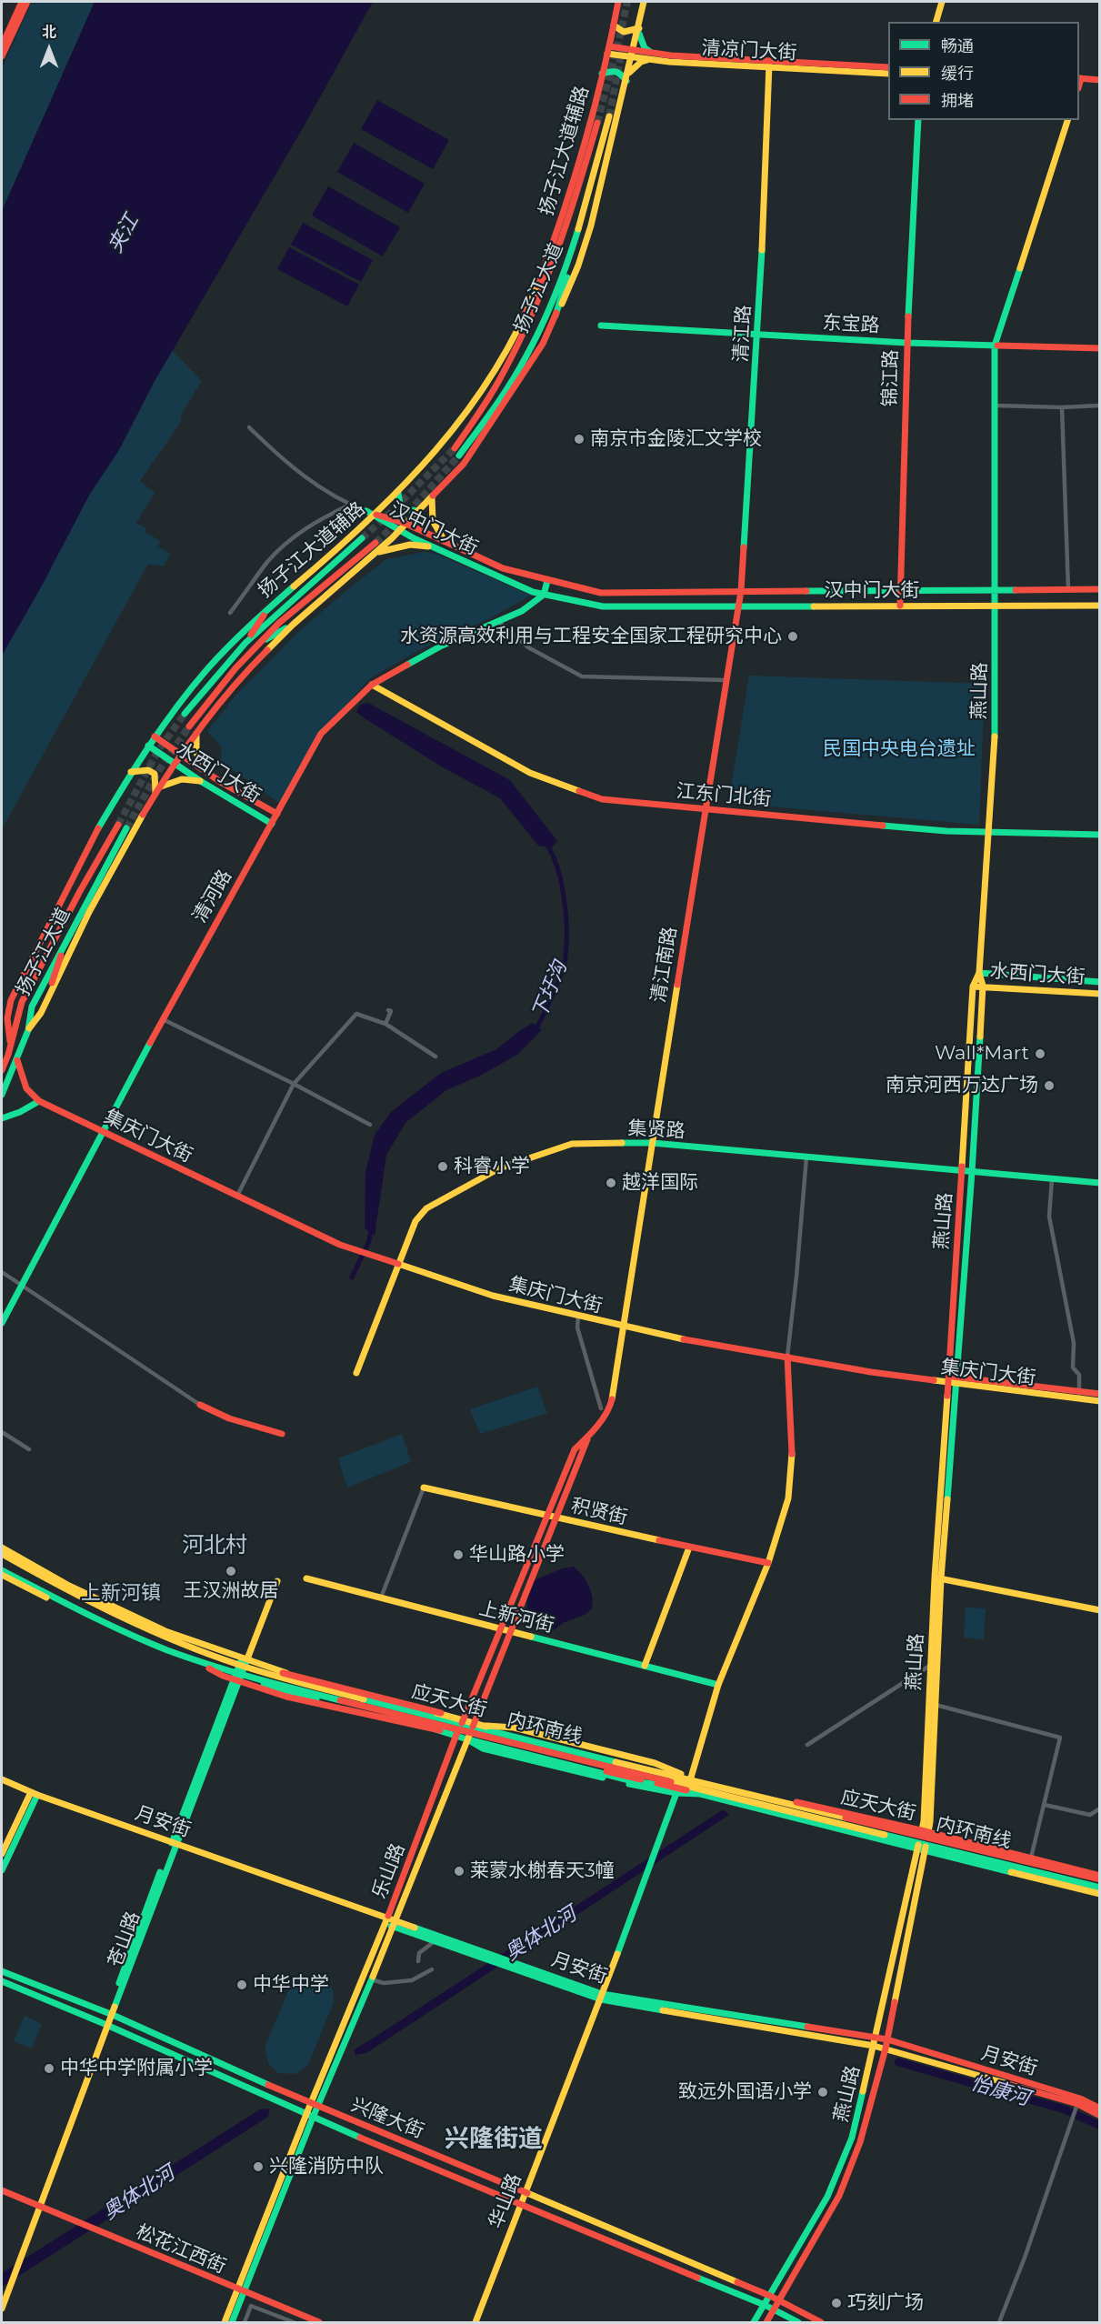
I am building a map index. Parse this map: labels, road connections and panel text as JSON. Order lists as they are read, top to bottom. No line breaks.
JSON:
{"streets":{"main road":["清凉门大街","扬子江大道辅路","扬子江大道","东宝路","清江路","锦江路","汉中门大街","燕山路","水西门大街","江东门北街","清河路","清江南路","集贤路","集庆门大街","积贤街","上新河街","应天大街","内环南线","月安街","乐山路","苍山路","兴隆大街","华山路","松花江西街"]},"crossings":[["清凉门大街","扬子江大道辅路"],["清凉门大街","清江路"],["扬子江大道辅路","扬子江大道"],["扬子江大道辅路","汉中门大街"],["扬子江大道辅路","水西门大街"],["东宝路","清江路"],["东宝路","锦江路"],["东宝路","燕山路"],["清江路","汉中门大街"],["清江路","清江南路"],["锦江路","汉中门大街"],["汉中门大街","燕山路"],["汉中门大街","清河路"],["汉中门大街","清江南路"],["燕山路","水西门大街"],["燕山路","江东门北街"],["燕山路","集贤路"],["燕山路","集庆门大街"],["燕山路","应天大街"],["燕山路","月安街"],["燕山路","兴隆大街"],["水西门大街","清河路"],["江东门北街","清河路"],["江东门北街","清江南路"],["清河路","集庆门大街"],["清江南路","集贤路"],["清江南路","集庆门大街"],["清江南路","乐山路"],["集贤路","集庆门大街"],["集庆门大街","乐山路"],["积贤街","乐山路"],["上新河街","乐山路"],["应天大街","内环南线"],["应天大街","乐山路"],["应天大街","苍山路"],["应天大街","华山路"],["月安街","乐山路"],["月安街","苍山路"],["月安街","华山路"],["乐山路","兴隆大街"],["乐山路","松花江西街"],["苍山路","兴隆大街"],["苍山路","松花江西街"],["兴隆大街","华山路"]],"districts":["河北村","上新河镇","兴隆街道"],"water":["夹江","下圩沟","奥体北河","怡康河"],"parks":["民国中央电台遗址"],"places":["南京市金陵汇文学校","水资源高效利用与工程安全国家工程研究中心","Wall*Mart","南京河西万达广场","科睿小学","越洋国际","华山路小学","王汉洲故居","莱蒙水榭春天3幢","中华中学","中华中学附属小学","致远外国语小学","兴隆消防中队","巧刻广场"],"legend":["畅通","缓行","拥堵"],"north":"top"}
